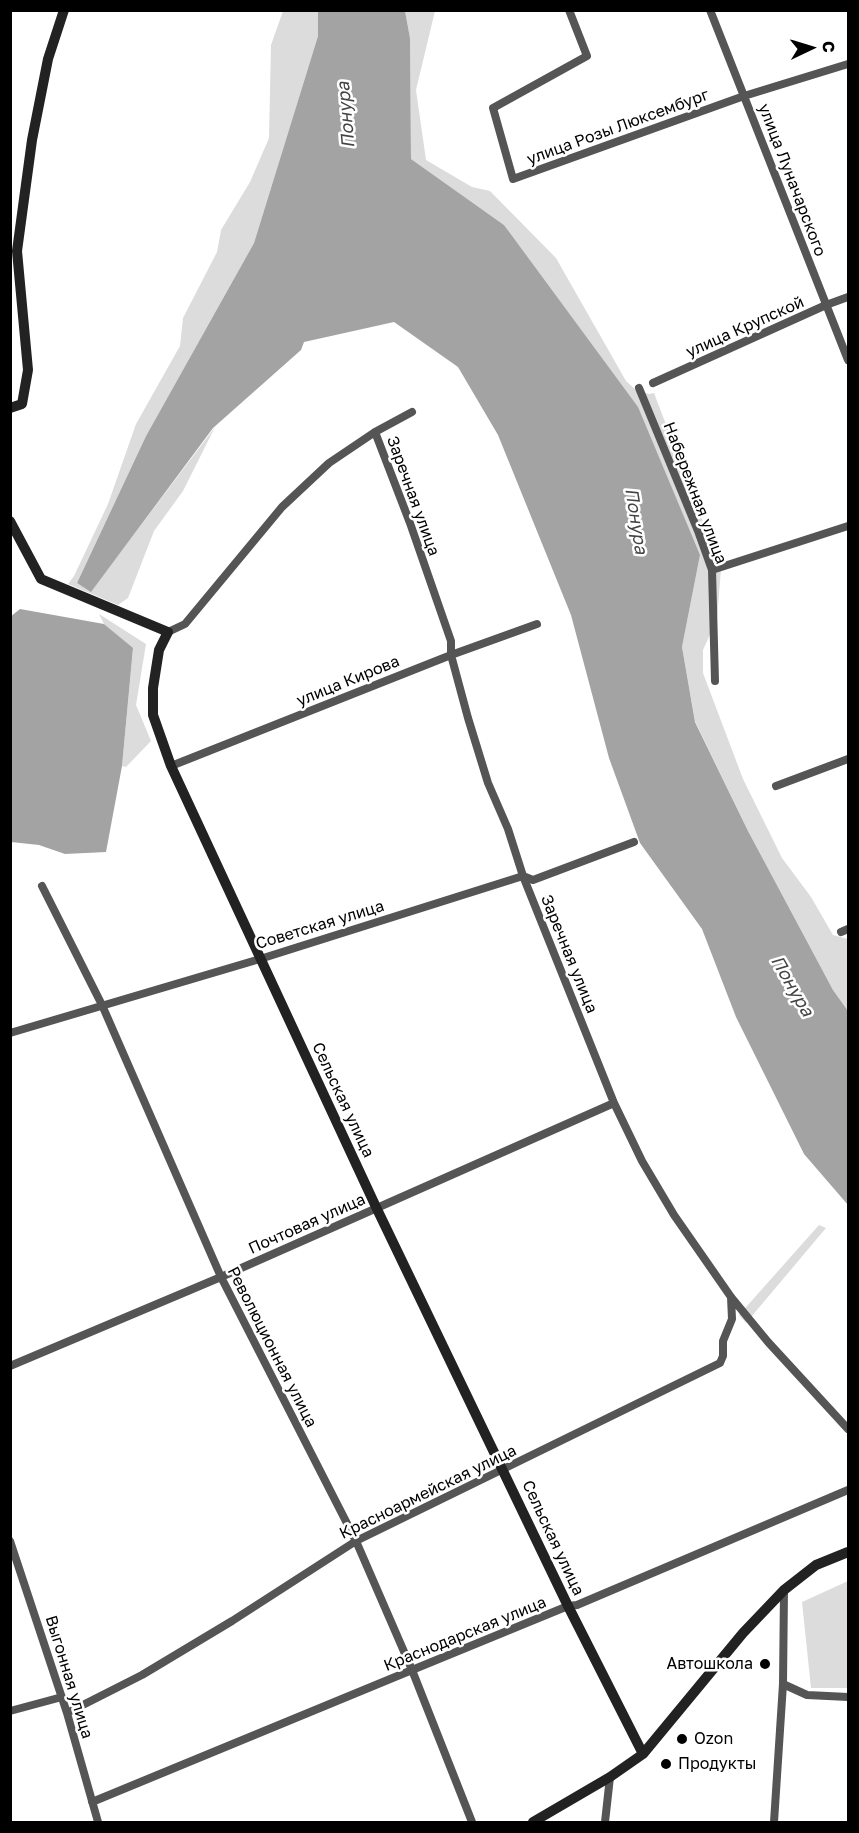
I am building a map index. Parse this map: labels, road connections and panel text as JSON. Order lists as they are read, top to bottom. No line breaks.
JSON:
{"streets":{"street":["улица Розы Люксембург","улица Луначарского","улица Крупской","Набережная улица","Заречная улица","улица Кирова","Советская улица","Сельская улица","Почтовая улица","Революционная улица","Красноармейская улица","Краснодарская улица","Выгонная улица"]},"crossings":[["улица Розы Люксембург","улица Луначарского"],["улица Луначарского","улица Крупской"],["Заречная улица","улица Кирова"],["Заречная улица","Советская улица"],["Заречная улица","Почтовая улица"],["Заречная улица","Красноармейская улица"],["улица Кирова","Сельская улица"],["Советская улица","Сельская улица"],["Советская улица","Революционная улица"],["Сельская улица","Почтовая улица"],["Сельская улица","Красноармейская улица"],["Сельская улица","Краснодарская улица"],["Почтовая улица","Революционная улица"],["Революционная улица","Красноармейская улица"],["Революционная улица","Краснодарская улица"],["Красноармейская улица","Выгонная улица"],["Краснодарская улица","Выгонная улица"]],"water":["Понура"],"places":["Автошкола","Ozon","Продукты"],"north":"right"}
